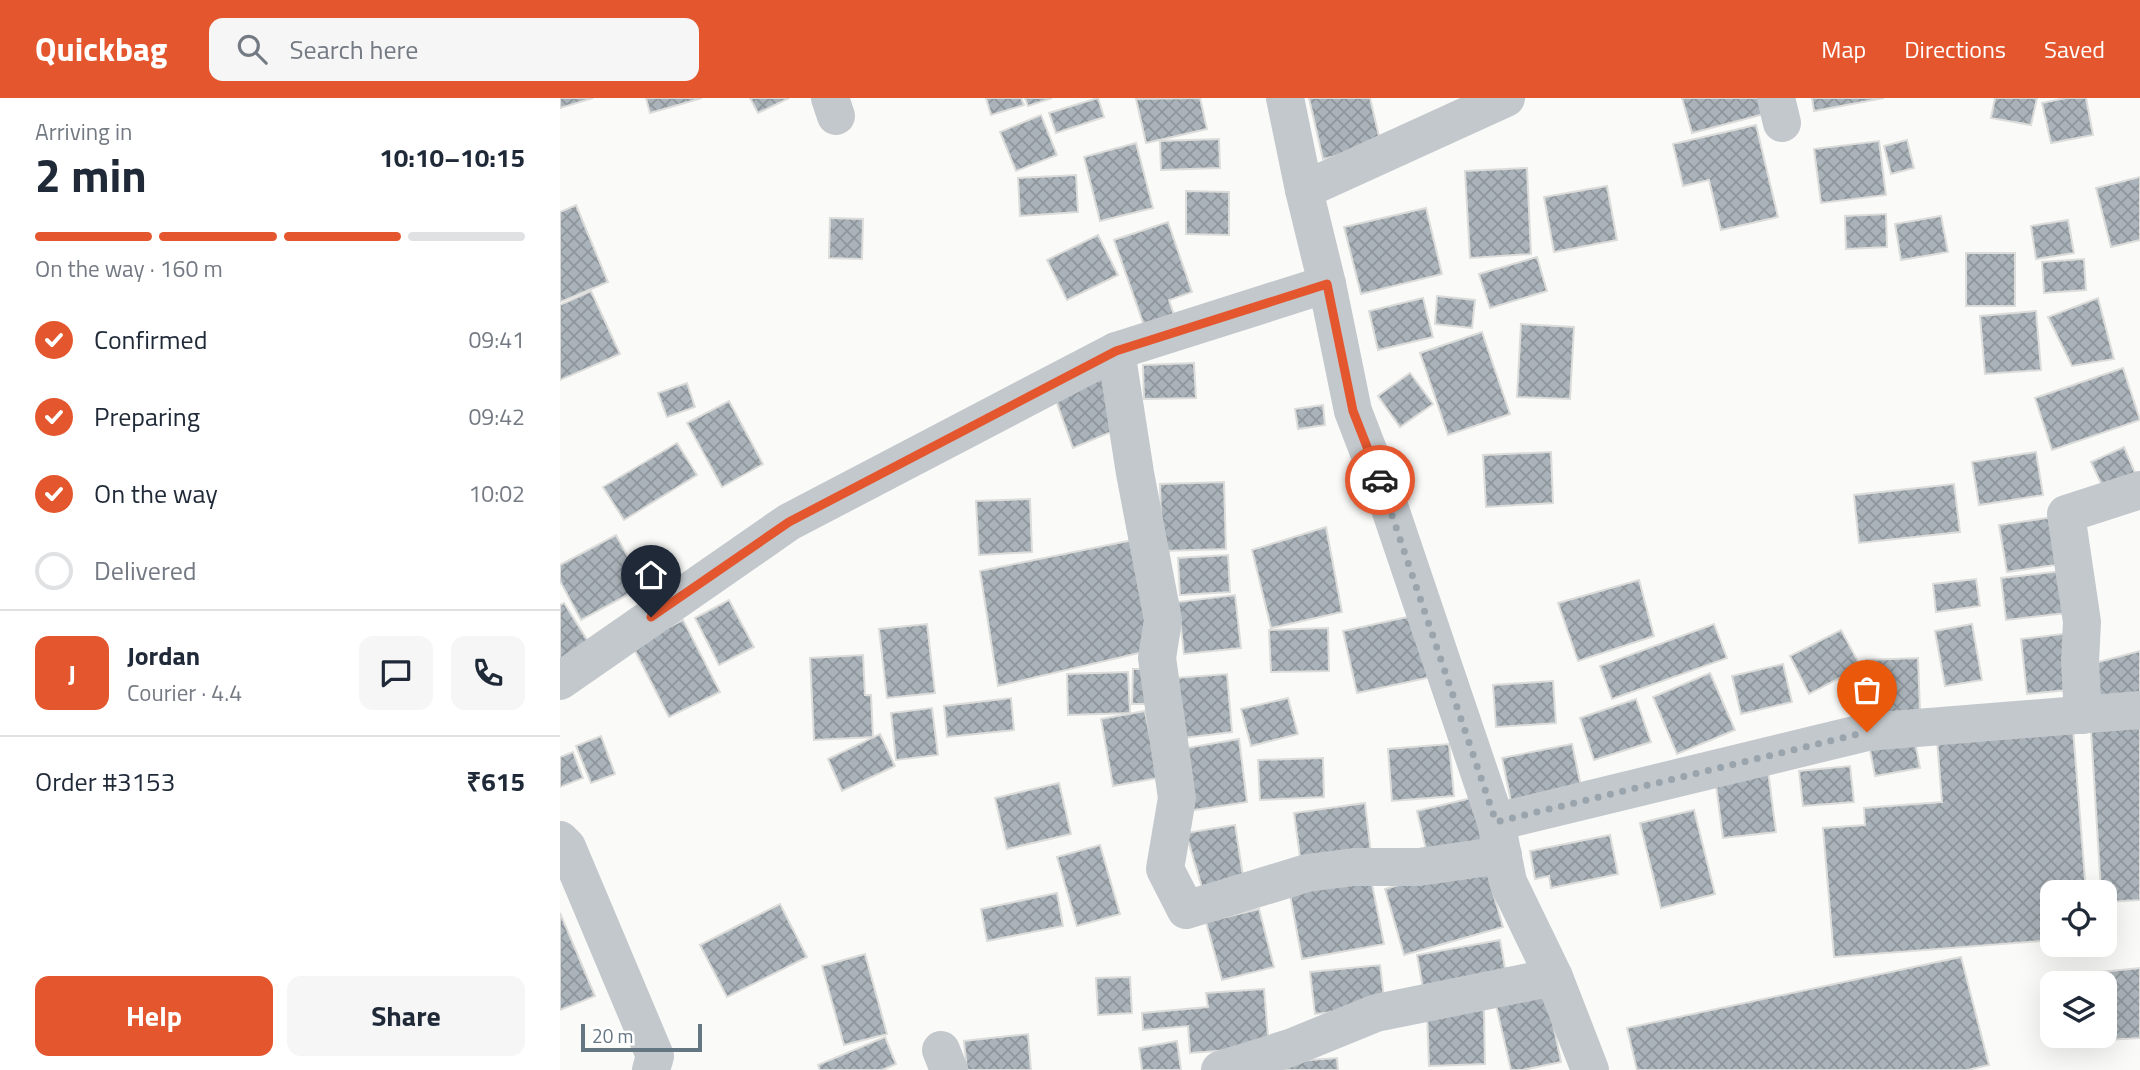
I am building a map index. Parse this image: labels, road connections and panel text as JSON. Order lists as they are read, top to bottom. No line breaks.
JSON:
{"scale_bar":"20 m","page":{"header":"Quickbag","search":"Search here","nav":["Map","Directions","Saved"],"heading":["2 min","Arriving in","10:10–10:15"],"panel":["Jordan","Courier · 4.4","Order #3153","₹615"],"bar":"On the way · 160 m","list":[["Confirmed","09:41"],["Preparing","09:42"],["On the way","10:02"],"Delivered"],"round":"J","buttons":["Help","Share"],"scale":"20 m"}}
